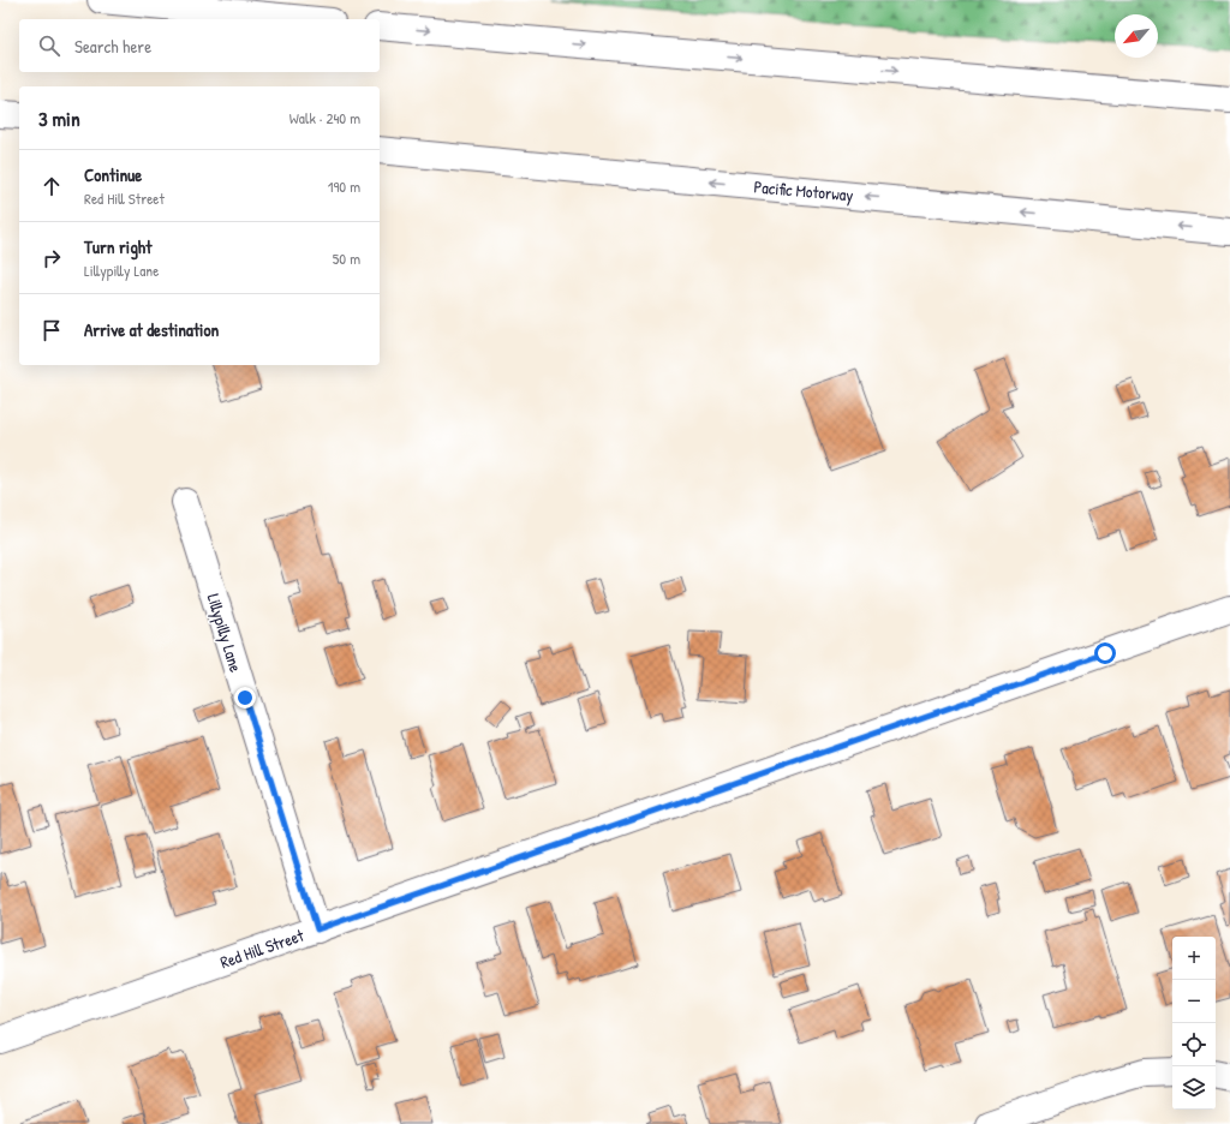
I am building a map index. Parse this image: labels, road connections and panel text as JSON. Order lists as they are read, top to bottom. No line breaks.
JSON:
{"streets":{"main road":["Pacific Motorway","Lillypilly Lane","Red Hill Street"]},"crossings":[["Lillypilly Lane","Red Hill Street"]],"north":"bottom left","page":{"search":"Search here","heading":["3 min","Walk · 240 m"],"list":[["Continue","Red Hill Street","190 m"],["Turn right","Lillypilly Lane","50 m"],"Arrive at destination"],"map_buttons":["+","−"]}}
